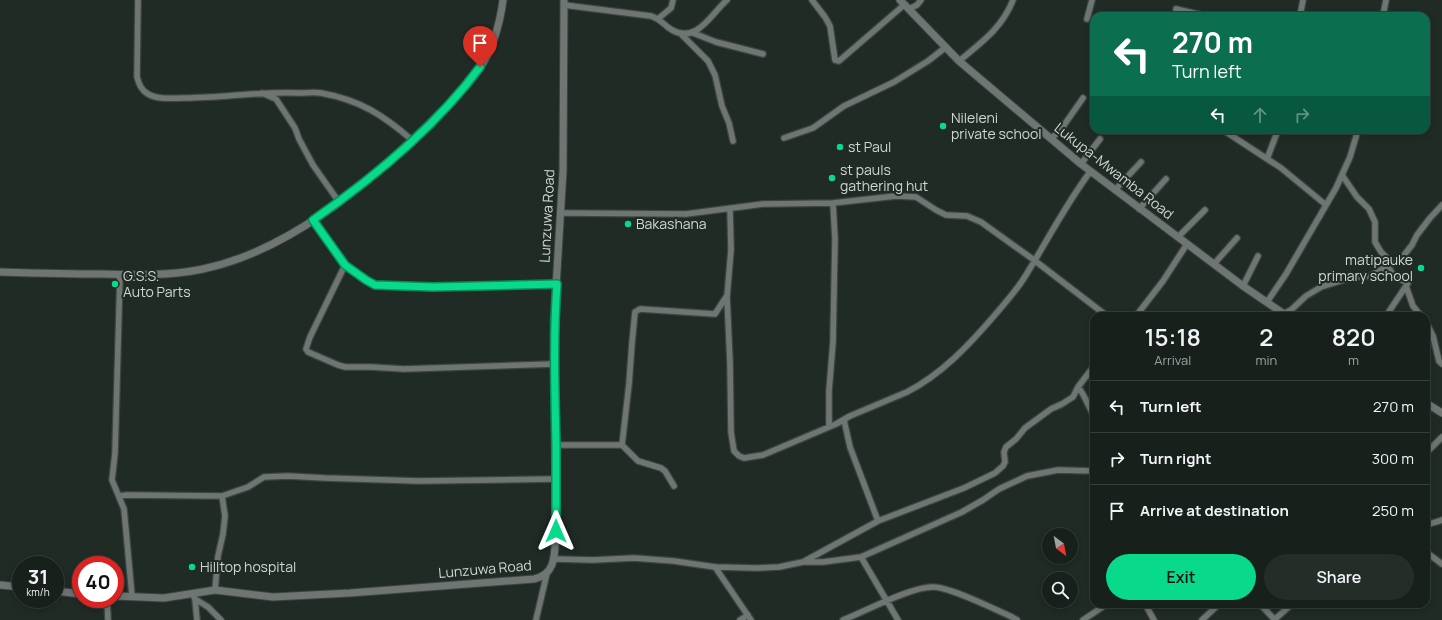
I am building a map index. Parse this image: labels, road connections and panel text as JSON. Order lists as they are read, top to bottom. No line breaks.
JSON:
{"streets":{"street":["Lukupa-Mwamba Road","Lunzuwa Road"]},"places":["Nileleni private school","st Paul","st pauls gathering hut","Bakashana","matipauke primary school","G.S.S. Auto Parts","Hilltop hospital"],"north":"bottom right","page":{"turn":["270 m","Turn left"],"eta":["15:18","Arrival","2","min","820","m"],"list":[{"name":"Turn left","value":"270 m"},{"name":"Turn right","value":"300 m"},{"name":"Arrive at destination","value":"250 m"}],"buttons":["Exit","Share"],"speed":"31 km/h","limit":"40"}}
